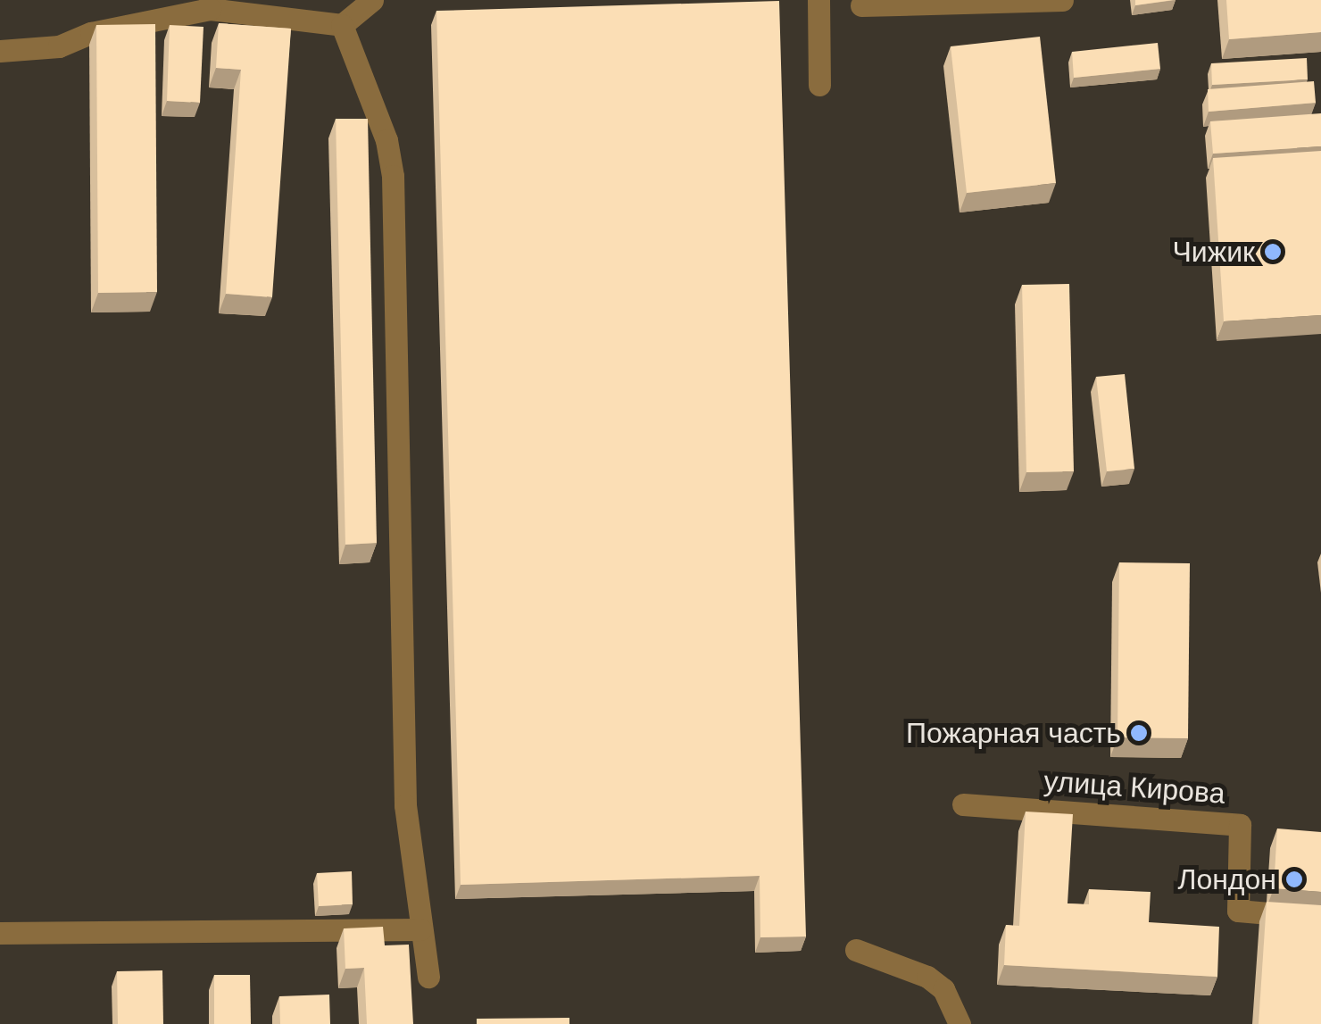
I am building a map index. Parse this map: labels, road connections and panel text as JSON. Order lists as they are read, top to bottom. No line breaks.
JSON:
{"streets":{"street":["улица Кирова"]},"places":["Чижик","Пожарная часть","Лондон"]}
